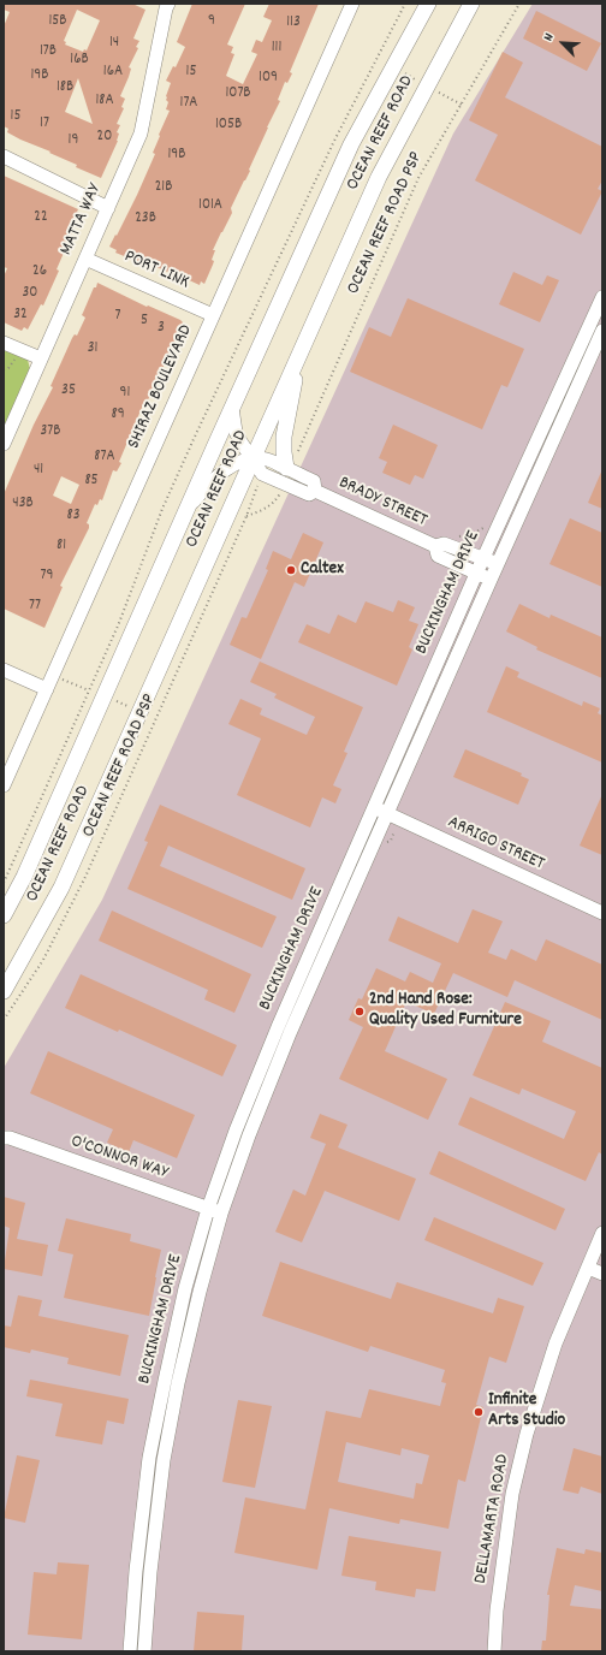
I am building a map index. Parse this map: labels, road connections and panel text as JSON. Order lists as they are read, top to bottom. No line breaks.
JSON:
{"streets":{"main road":["OCEAN REEF ROAD"],"street":["MATTA WAY","PORT LINK","SHIRAZ BOULEVARD","BRADY STREET","BUCKINGHAM DRIVE","ARRIGO STREET","O'CONNOR WAY","DELLAMARTA ROAD"],"path":["OCEAN REEF ROAD PSP"]},"crossings":[["OCEAN REEF ROAD","BRADY STREET"],["MATTA WAY","PORT LINK"],["OCEAN REEF ROAD PSP","BRADY STREET"],["PORT LINK","SHIRAZ BOULEVARD"],["BRADY STREET","BUCKINGHAM DRIVE"],["BUCKINGHAM DRIVE","ARRIGO STREET"],["BUCKINGHAM DRIVE","O'CONNOR WAY"]],"places":["Caltex","2nd Hand Rose: Quality Used Furniture","Infinite Arts Studio"],"house_numbers":["15B","9","113","14","111","17B","16B","16A","15","19B","109","18B","107B","18A","17A","15","17","105B","20","19","19B","21B","101A","22","23B","26","30","32","7","5","3","31","35","91","89","37B","87A","41","85","43B","83","81","79","77"],"north":"top left"}
